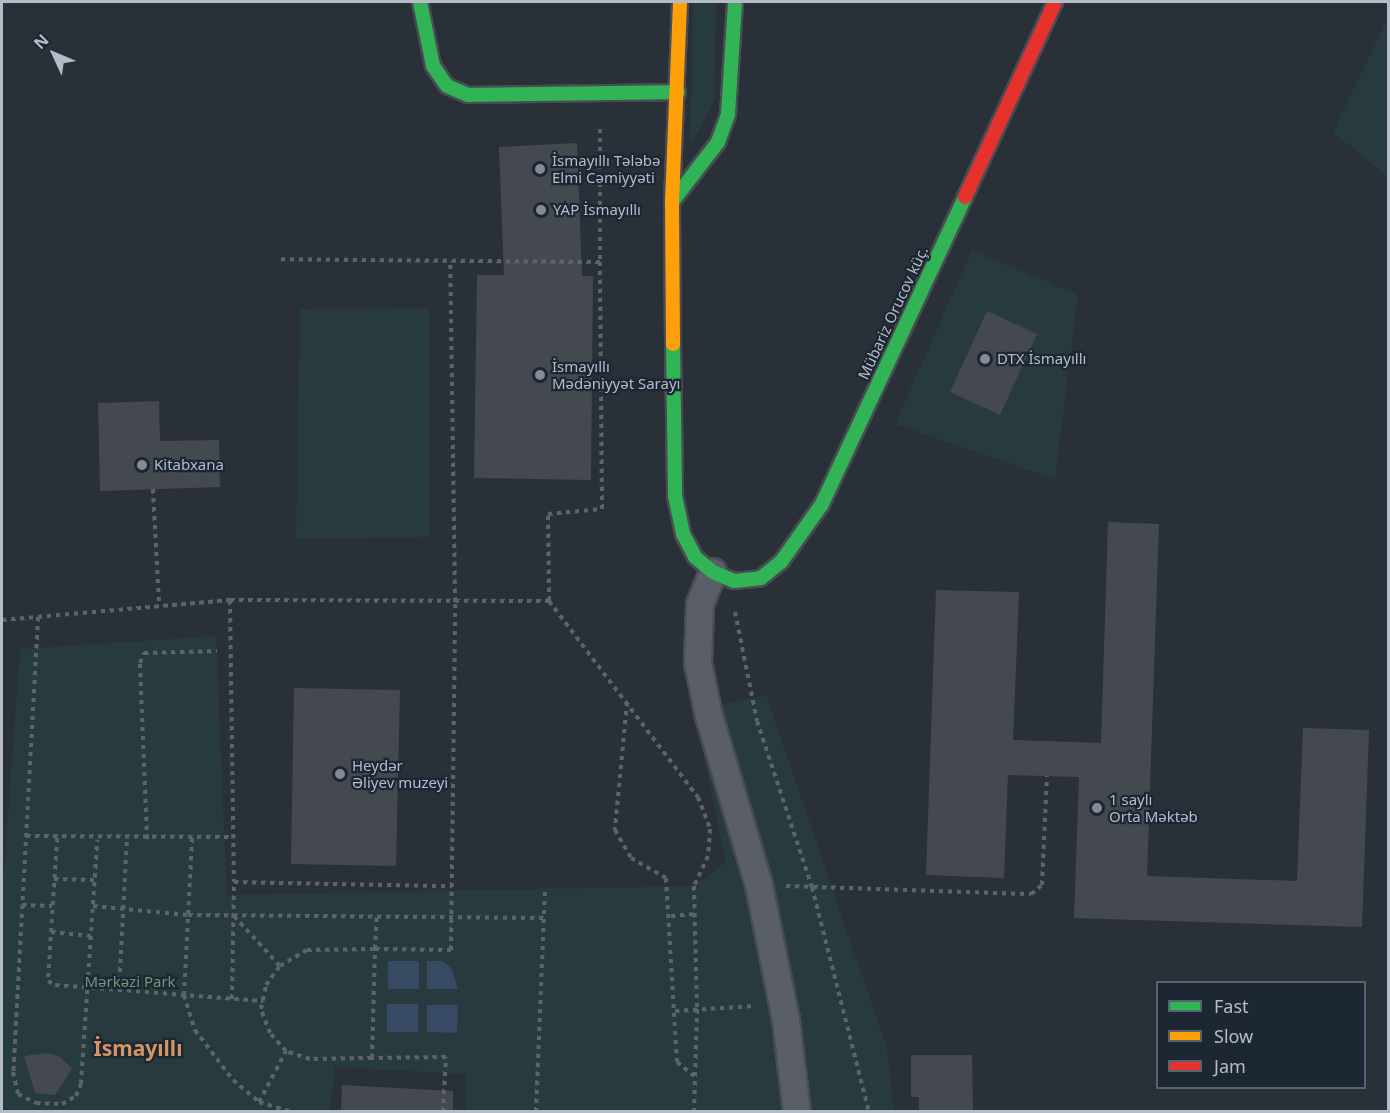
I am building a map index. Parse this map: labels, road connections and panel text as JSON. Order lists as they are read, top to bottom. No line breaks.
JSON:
{"streets":{"street":["Mübariz Orucov küç."]},"districts":["İsmayıllı"],"parks":["Mərkəzi Park"],"places":["İsmayıllı Tələbə Elmi Cəmiyyəti","YAP İsmayıllı","DTX İsmayıllı","İsmayıllı Mədəniyyət Sarayı","Kitabxana","Heydər Əliyev muzeyi","1 saylı Orta Məktəb"],"legend":["Fast","Slow","Jam"],"north":"top left"}
